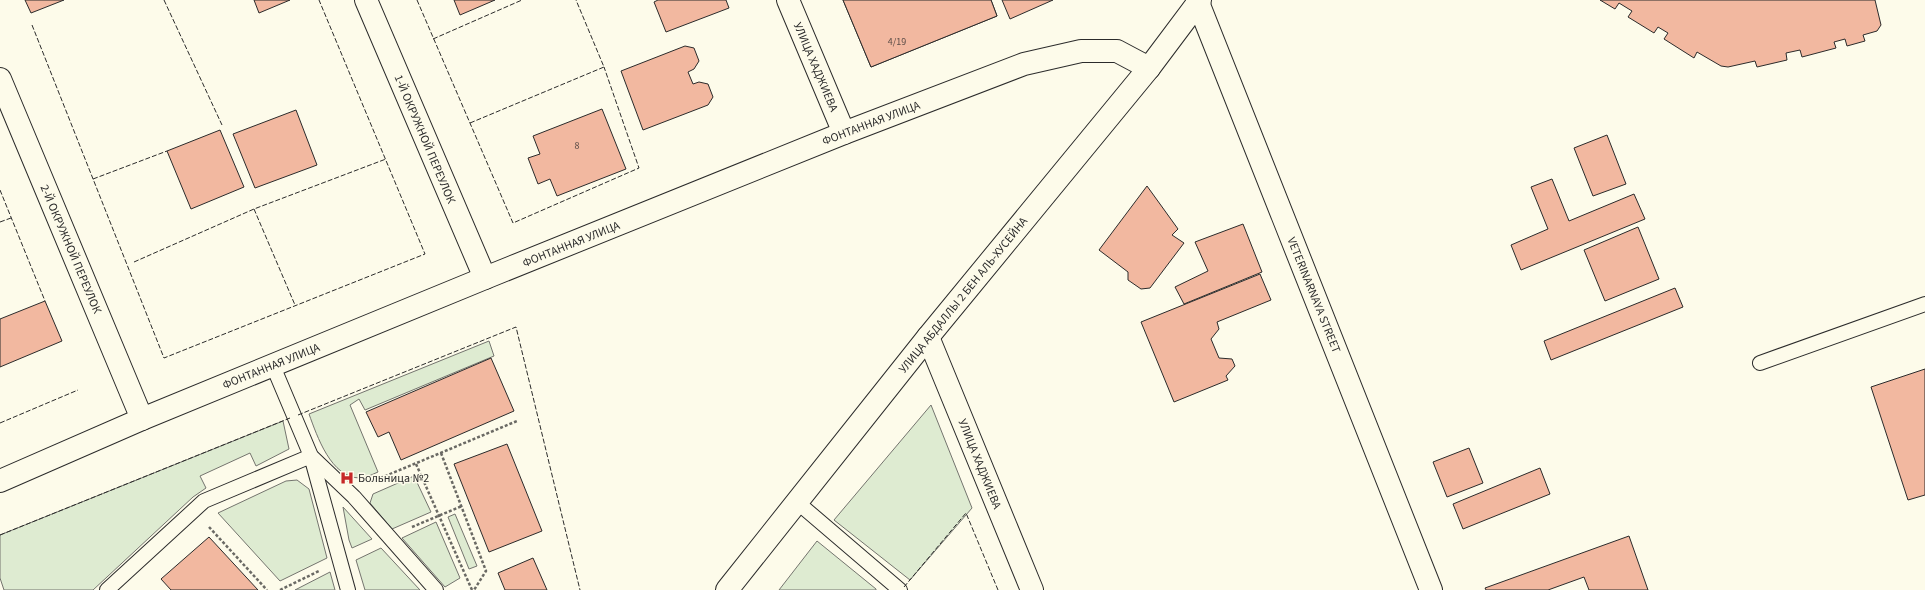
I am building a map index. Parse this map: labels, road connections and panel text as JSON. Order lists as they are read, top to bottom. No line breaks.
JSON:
{"streets":{"street":["УЛИЦА ХАДЖИЕВА","ФОНТАННАЯ УЛИЦА","1-Й ОКРУЖНОЙ ПЕРЕУЛОК","2-Й ОКРУЖНОЙ ПЕРЕУЛОК","УЛИЦА АБДАЛЛЫ 2 БЕН АЛЬ-ХУСЕЙНА","VETERINARNAYA STREET"]},"crossings":[["УЛИЦА ХАДЖИЕВА","ФОНТАННАЯ УЛИЦА"],["УЛИЦА ХАДЖИЕВА","УЛИЦА АБДАЛЛЫ 2 БЕН АЛЬ-ХУСЕЙНА"],["ФОНТАННАЯ УЛИЦА","1-Й ОКРУЖНОЙ ПЕРЕУЛОК"],["ФОНТАННАЯ УЛИЦА","2-Й ОКРУЖНОЙ ПЕРЕУЛОК"],["ФОНТАННАЯ УЛИЦА","УЛИЦА АБДАЛЛЫ 2 БЕН АЛЬ-ХУСЕЙНА"],["УЛИЦА АБДАЛЛЫ 2 БЕН АЛЬ-ХУСЕЙНА","VETERINARNAYA STREET"]],"places":{"hospital":["Больница №2"]},"house_numbers":["4/19","8"]}
